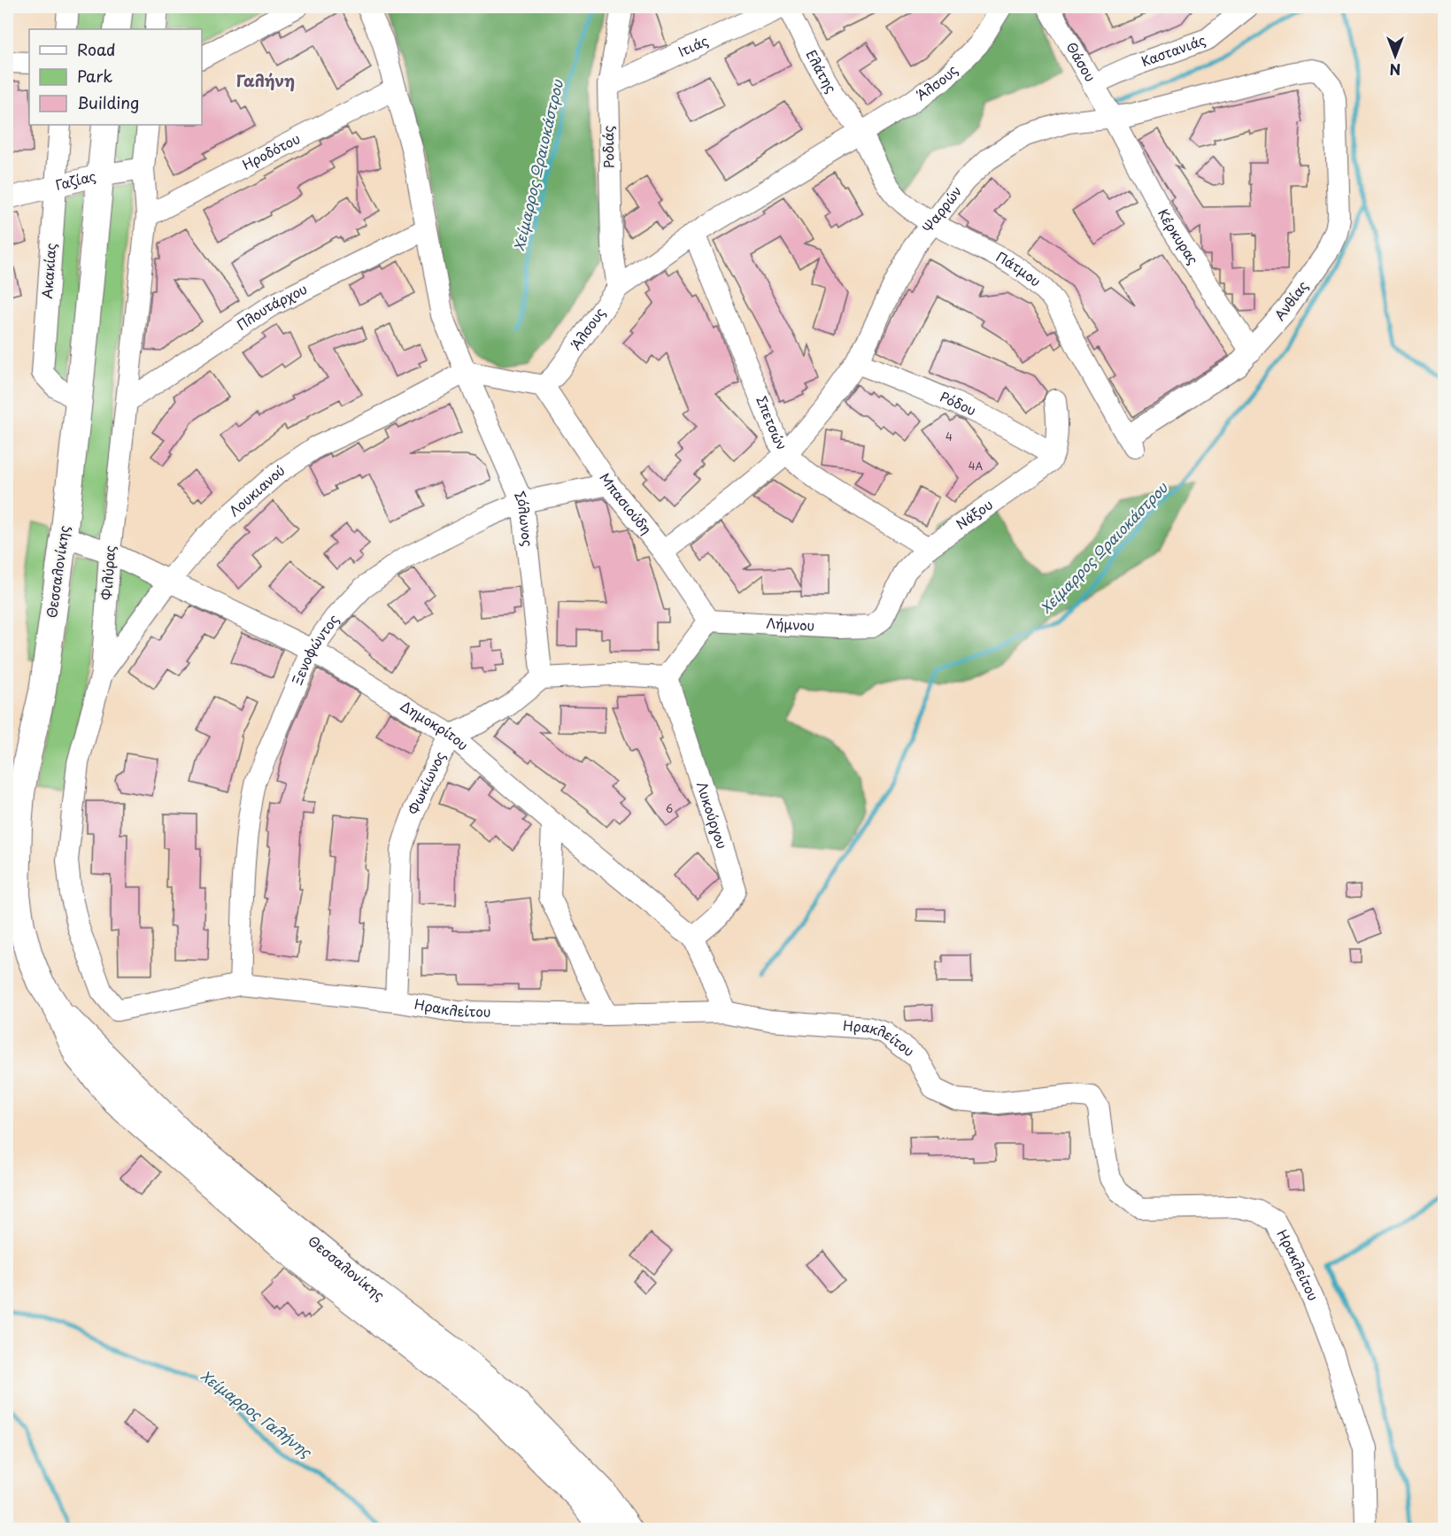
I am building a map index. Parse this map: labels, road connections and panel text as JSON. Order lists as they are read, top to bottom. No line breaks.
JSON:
{"streets":{"main road":["Θεσσαλονίκης"],"street":["Ιτιάς","Καστανιάς","Θάσου","Ελάτης","Άλσους","Ροδιάς","Ηροδότου","Γαζίας","Ψαρρών","Κέρκυρας","Ακακίας","Πάτμου","Ανθίας","Πλουτάρχου","Ρόδου","Σπετσών","Λουκιανού","Μπασιούδη","Νάξου","Σόλωνος","Φιλύρας","Λήμνου","Ξενοφώντος","Δημοκρίτου","Φωκίωνος","Λυκούργου","Ηρακλείτου"]},"crossings":[["Ιτιάς","Ροδιάς"],["Καστανιάς","Θάσου"],["Θάσου","Ψαρρών"],["Θάσου","Κέρκυρας"],["Ελάτης","Άλσους"],["Ελάτης","Πάτμου"],["Άλσους","Ροδιάς"],["Άλσους","Πάτμου"],["Άλσους","Σπετσών"],["Άλσους","Μπασιούδη"],["Ηροδότου","Φιλύρας"],["Γαζίας","Ακακίας"],["Γαζίας","Θεσσαλονίκης"],["Γαζίας","Φιλύρας"],["Ψαρρών","Κέρκυρας"],["Ψαρρών","Πάτμου"],["Ψαρρών","Ανθίας"],["Ψαρρών","Ρόδου"],["Ψαρρών","Σπετσών"],["Ψαρρών","Μπασιούδη"],["Κέρκυρας","Ανθίας"],["Ακακίας","Θεσσαλονίκης"],["Πάτμου","Ανθίας"],["Πλουτάρχου","Φιλύρας"],["Ρόδου","Νάξου"],["Σπετσών","Νάξου"],["Λουκιανού","Σόλωνος"],["Λουκιανού","Φιλύρας"],["Λουκιανού","Δημοκρίτου"],["Μπασιούδη","Λήμνου"],["Μπασιούδη","Ξενοφώντος"],["Νάξου","Λήμνου"],["Σόλωνος","Ξενοφώντος"],["Σόλωνος","Φωκίωνος"],["Θεσσαλονίκης","Δημοκρίτου"],["Φιλύρας","Δημοκρίτου"],["Φιλύρας","Ηρακλείτου"],["Ξενοφώντος","Δημοκρίτου"],["Ξενοφώντος","Ηρακλείτου"],["Δημοκρίτου","Φωκίωνος"],["Δημοκρίτου","Λυκούργου"],["Δημοκρίτου","Ηρακλείτου"],["Φωκίωνος","Ηρακλείτου"]],"districts":["Γαλήνη"],"water":["Χείμαρρος Ωραιοκάστρου","Χείμαρρος Γαλήνης"],"house_numbers":["4","4A","6"],"legend":["Road","Park","Building"],"north":"bottom"}
